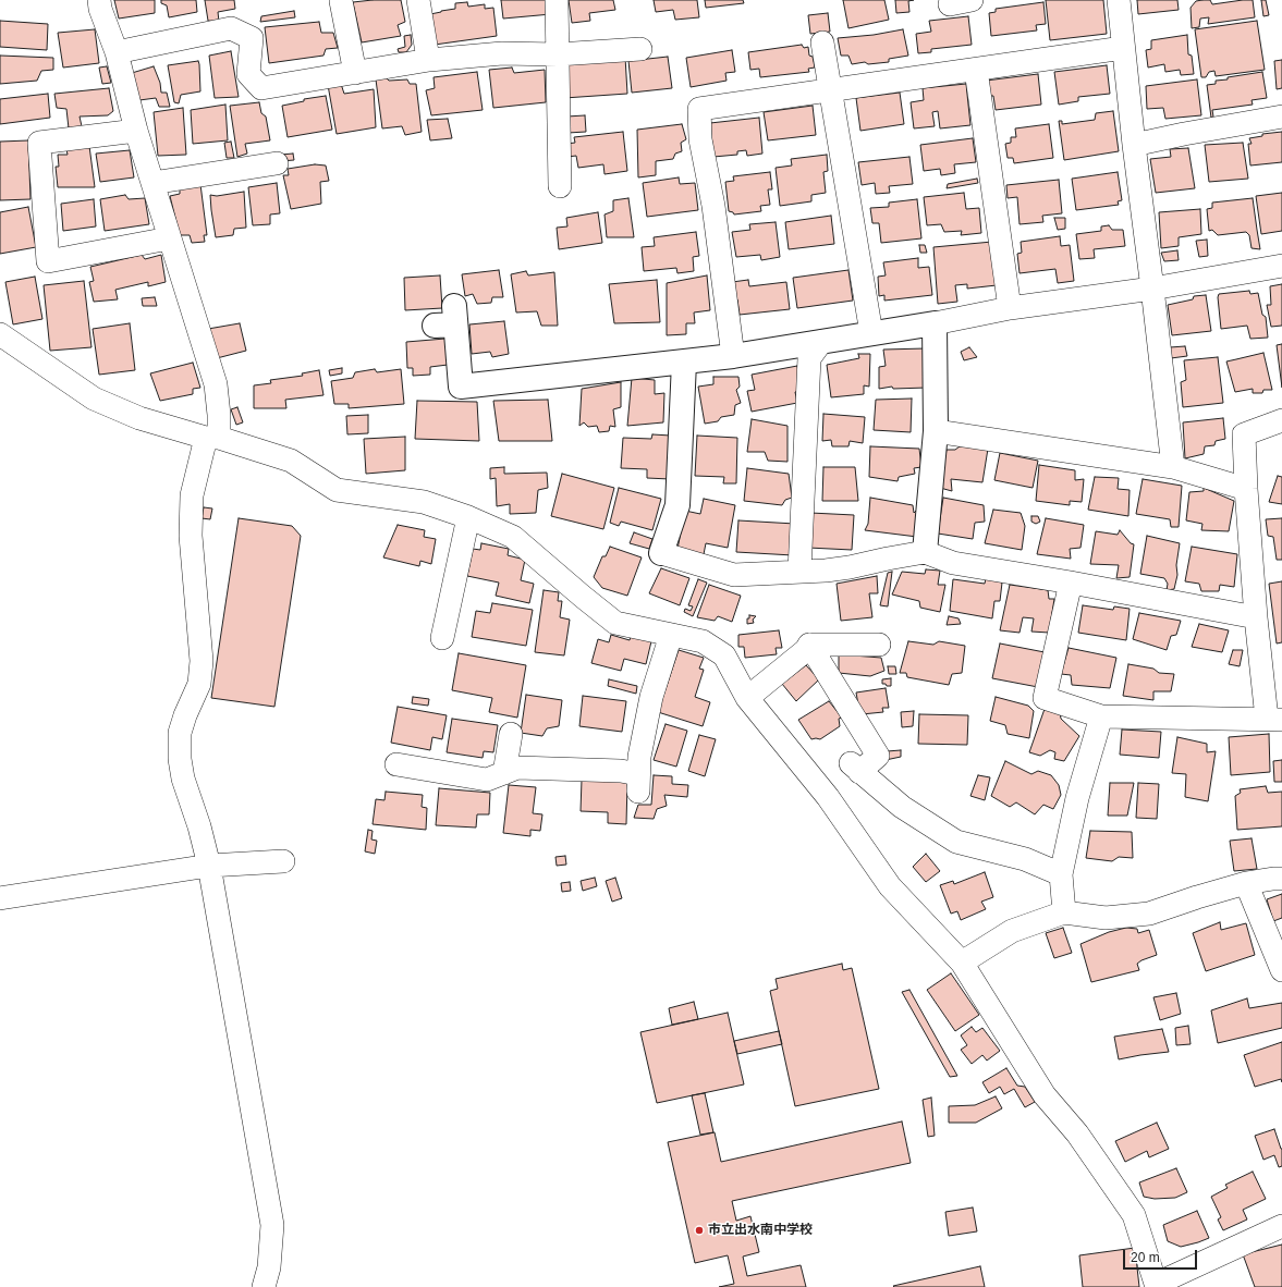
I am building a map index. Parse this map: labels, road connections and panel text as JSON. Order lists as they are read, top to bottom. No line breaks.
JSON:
{"places":["市立出水南中学校"],"scale_bar":"20 m"}
